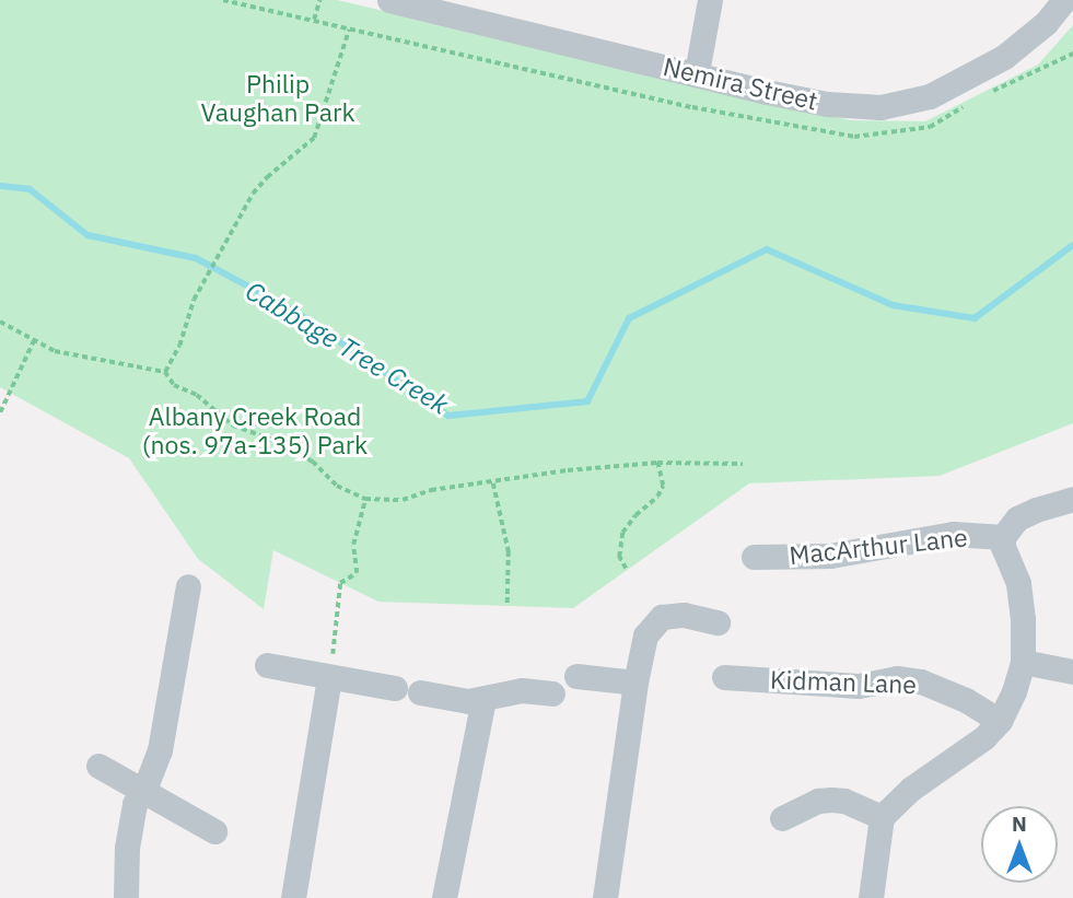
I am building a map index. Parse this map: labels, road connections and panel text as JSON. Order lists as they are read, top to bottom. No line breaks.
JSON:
{"streets":{"street":["Nemira Street","MacArthur Lane","Kidman Lane"]},"water":["Cabbage Tree Creek"],"parks":["Philip Vaughan Park","Albany Creek Road (nos. 97a-135) Park"],"north":"top"}
